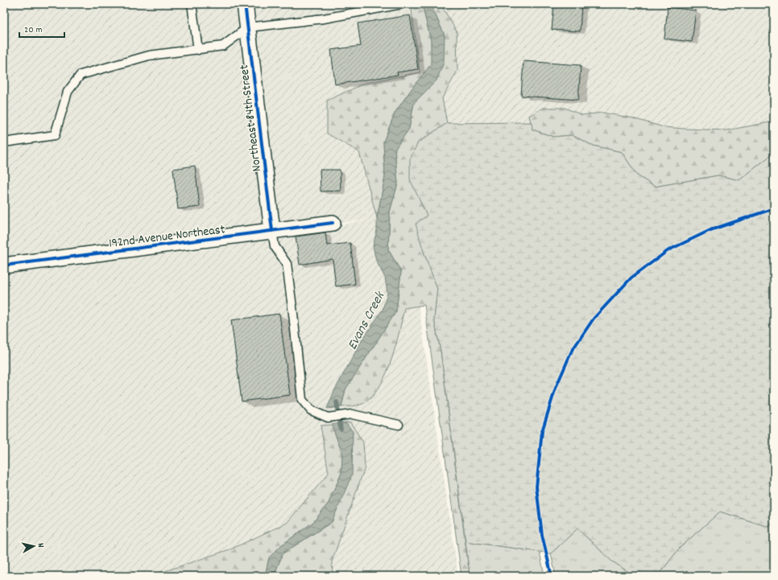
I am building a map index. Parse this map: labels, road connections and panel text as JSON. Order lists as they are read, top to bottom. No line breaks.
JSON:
{"streets":{"street":["Northeast 84th Street","192nd Avenue Northeast"]},"crossings":[["Northeast 84th Street","192nd Avenue Northeast"]],"water":["Evans Creek"],"scale_bar":"20 m","north":"right"}
